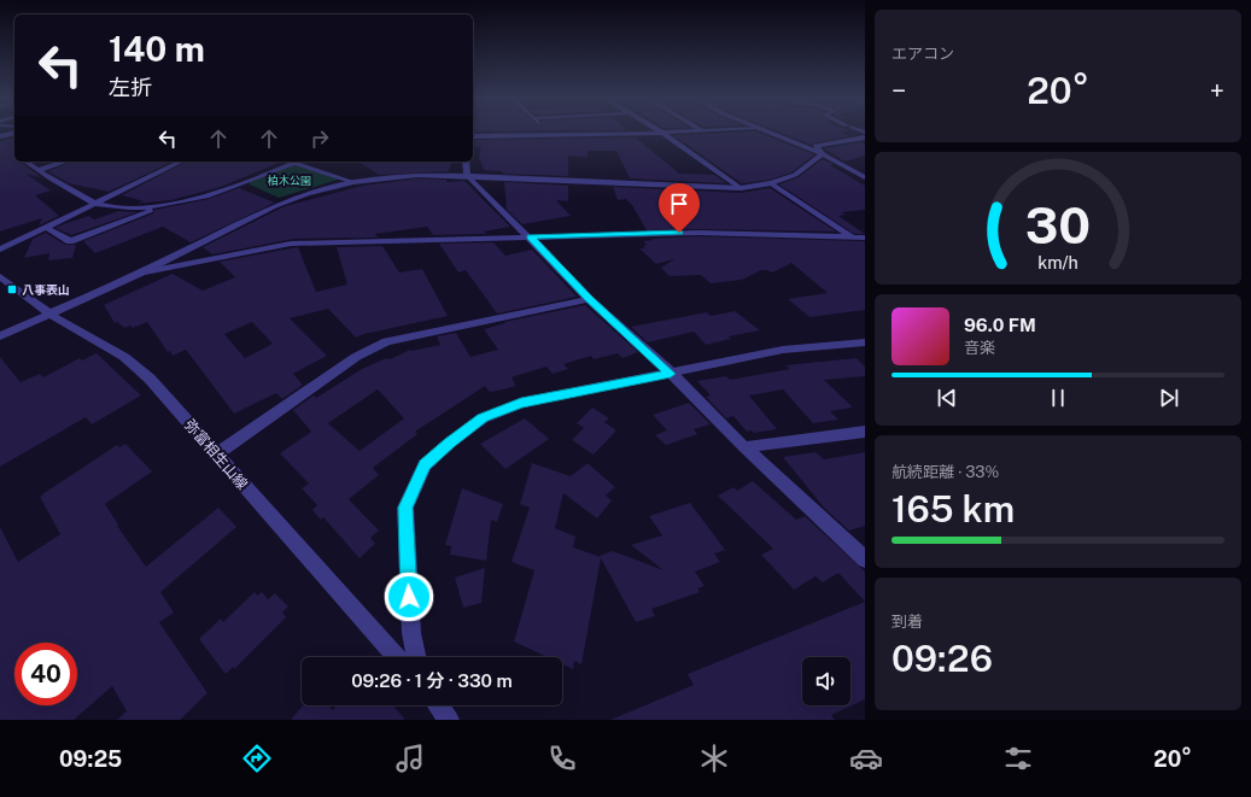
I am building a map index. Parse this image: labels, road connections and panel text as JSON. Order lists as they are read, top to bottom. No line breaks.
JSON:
{"streets":{"street":["弥富相生山線"]},"parks":["柏木公園"],"places":{"transit":["八事表山"]},"page":{"tile":["エアコン",["航続距離 · 33%","165 km"],["到着","09:26"]],"turn":["140 m","左折"],"heat":["−","20°","+"],"song":["96.0 FM","音楽"],"limit":"40","trip":"09:26 · 1 分 · 330 m","tabs":["09:25","20°"],"gauge":["30","km/h"]}}
